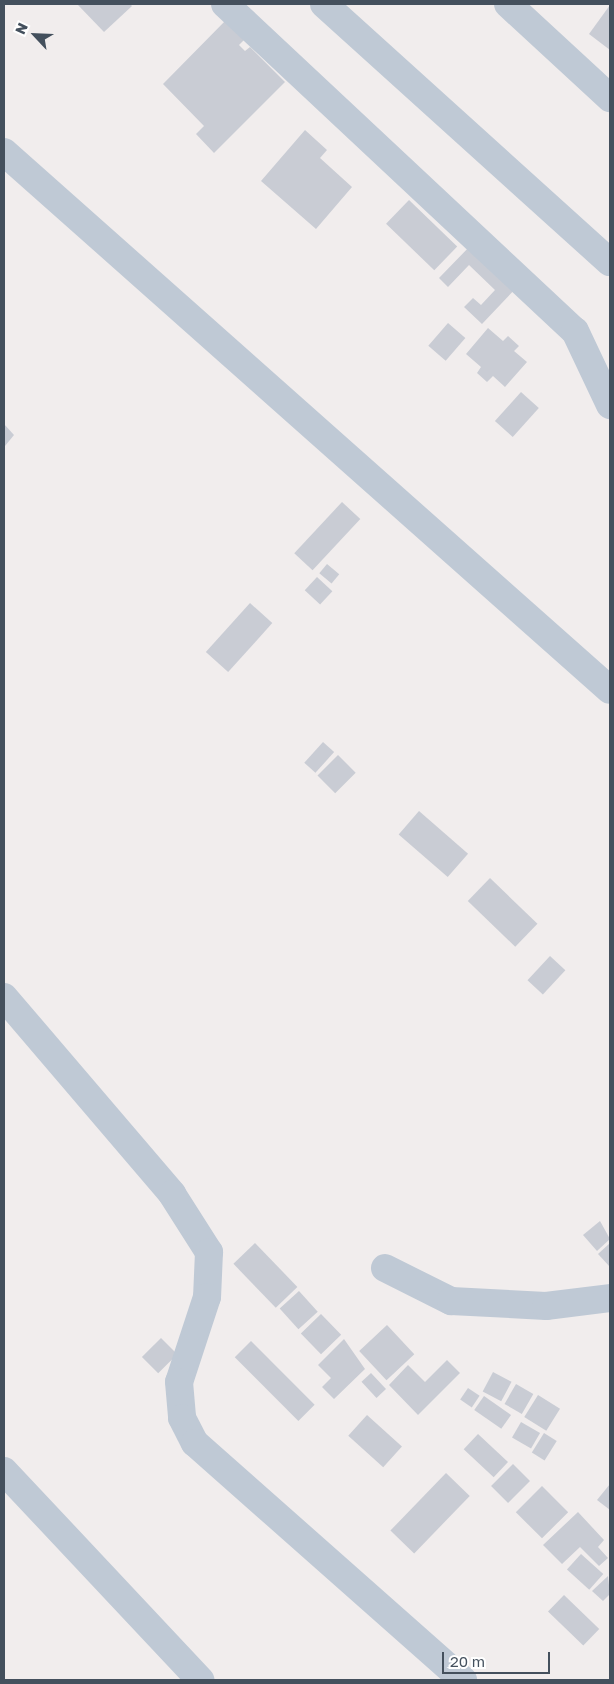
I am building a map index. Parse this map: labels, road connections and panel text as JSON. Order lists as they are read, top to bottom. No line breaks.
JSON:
{"scale_bar":"20 m","north":"top left"}
